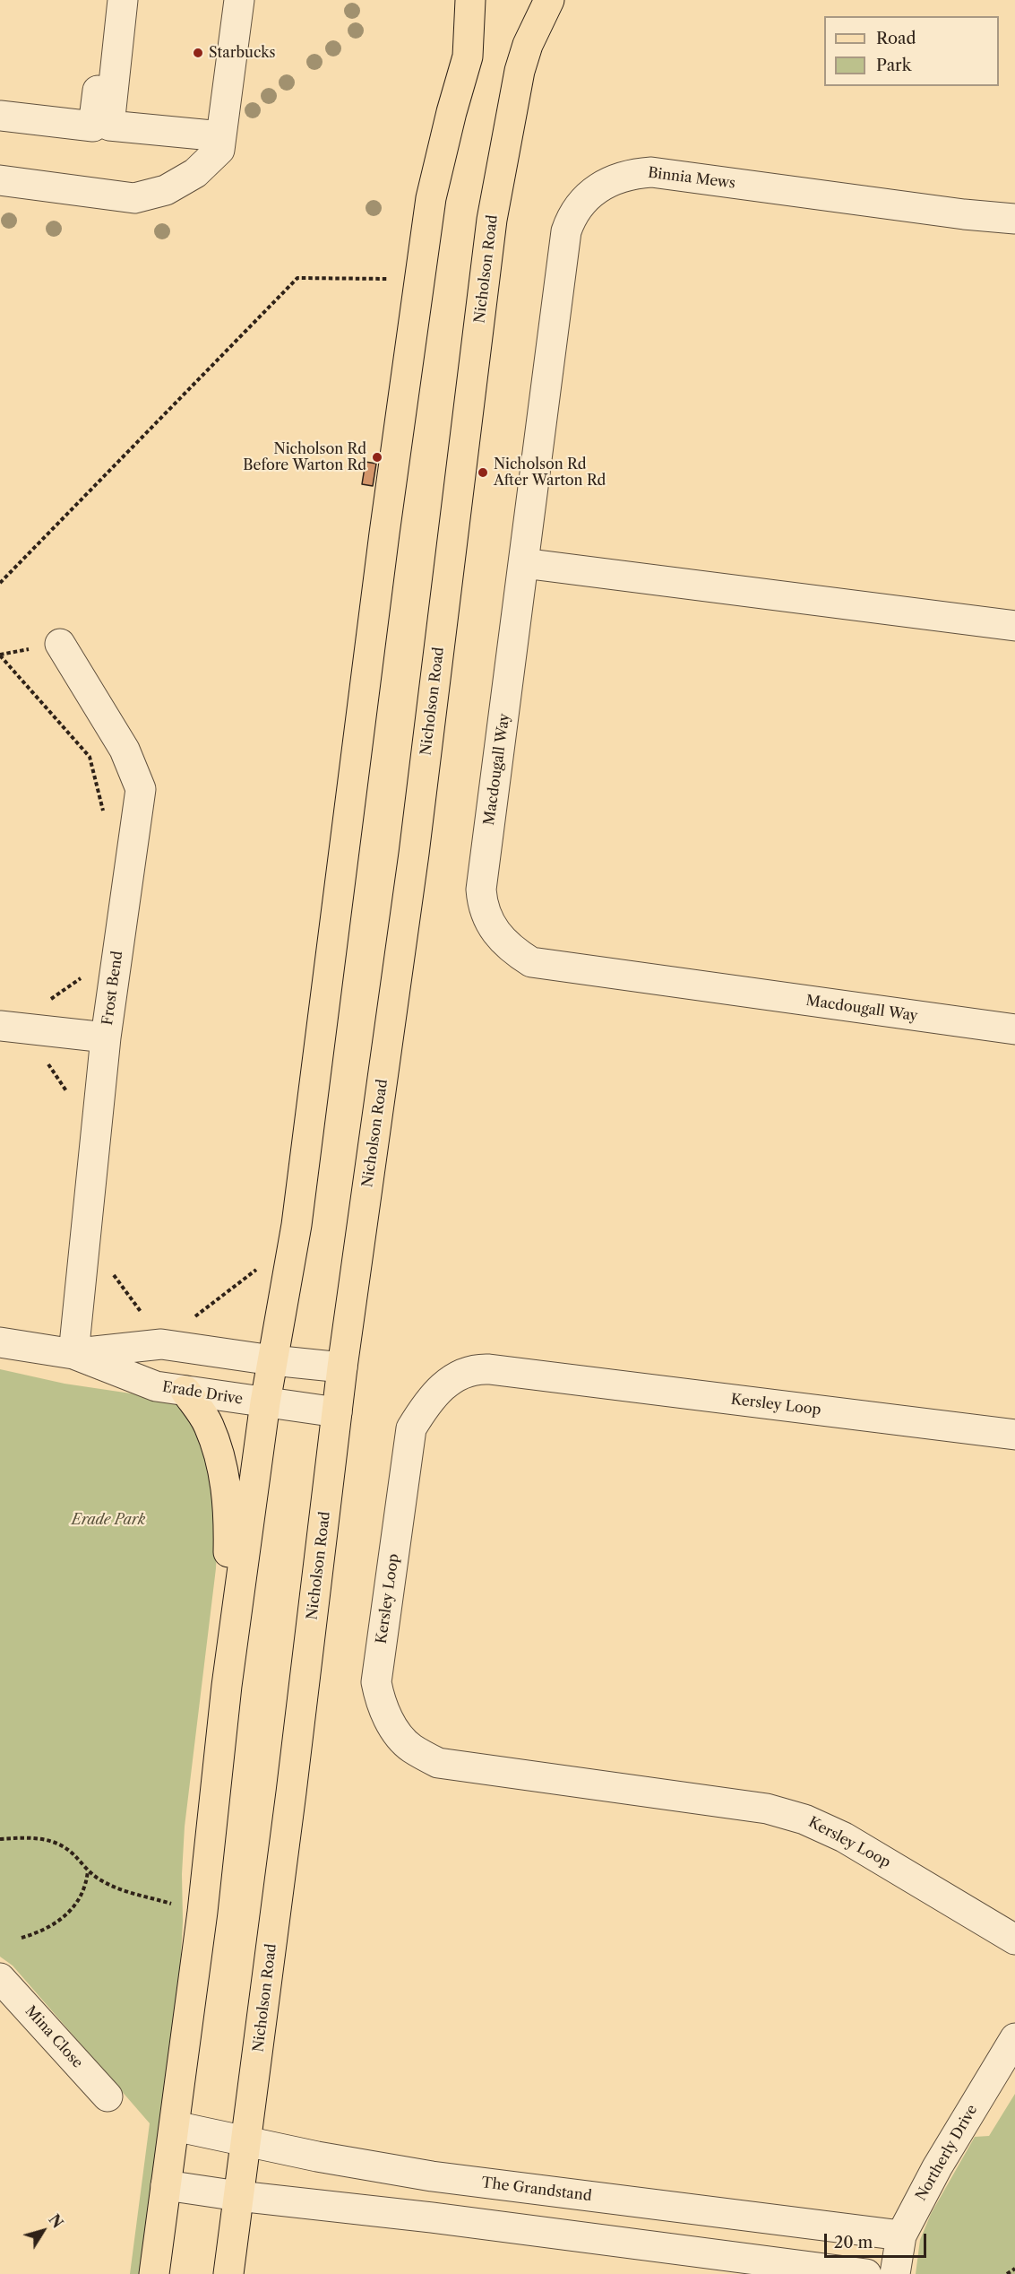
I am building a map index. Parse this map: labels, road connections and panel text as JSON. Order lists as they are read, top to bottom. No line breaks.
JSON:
{"streets":{"main road":["Nicholson Road"],"street":["Binnia Mews","Macdougall Way","Frost Bend","Erade Drive","Kersley Loop","Mina Close","Northerly Drive","The Grandstand"]},"crossings":[["Binnia Mews","Macdougall Way"],["Nicholson Road","Erade Drive"],["Nicholson Road","The Grandstand"],["Frost Bend","Erade Drive"],["Northerly Drive","The Grandstand"]],"parks":["Erade Park"],"places":["Starbucks","Nicholson Rd Before Warton Rd","Nicholson Rd After Warton Rd"],"legend":["Road","Park"],"scale_bar":"20 m","north":"top right"}
